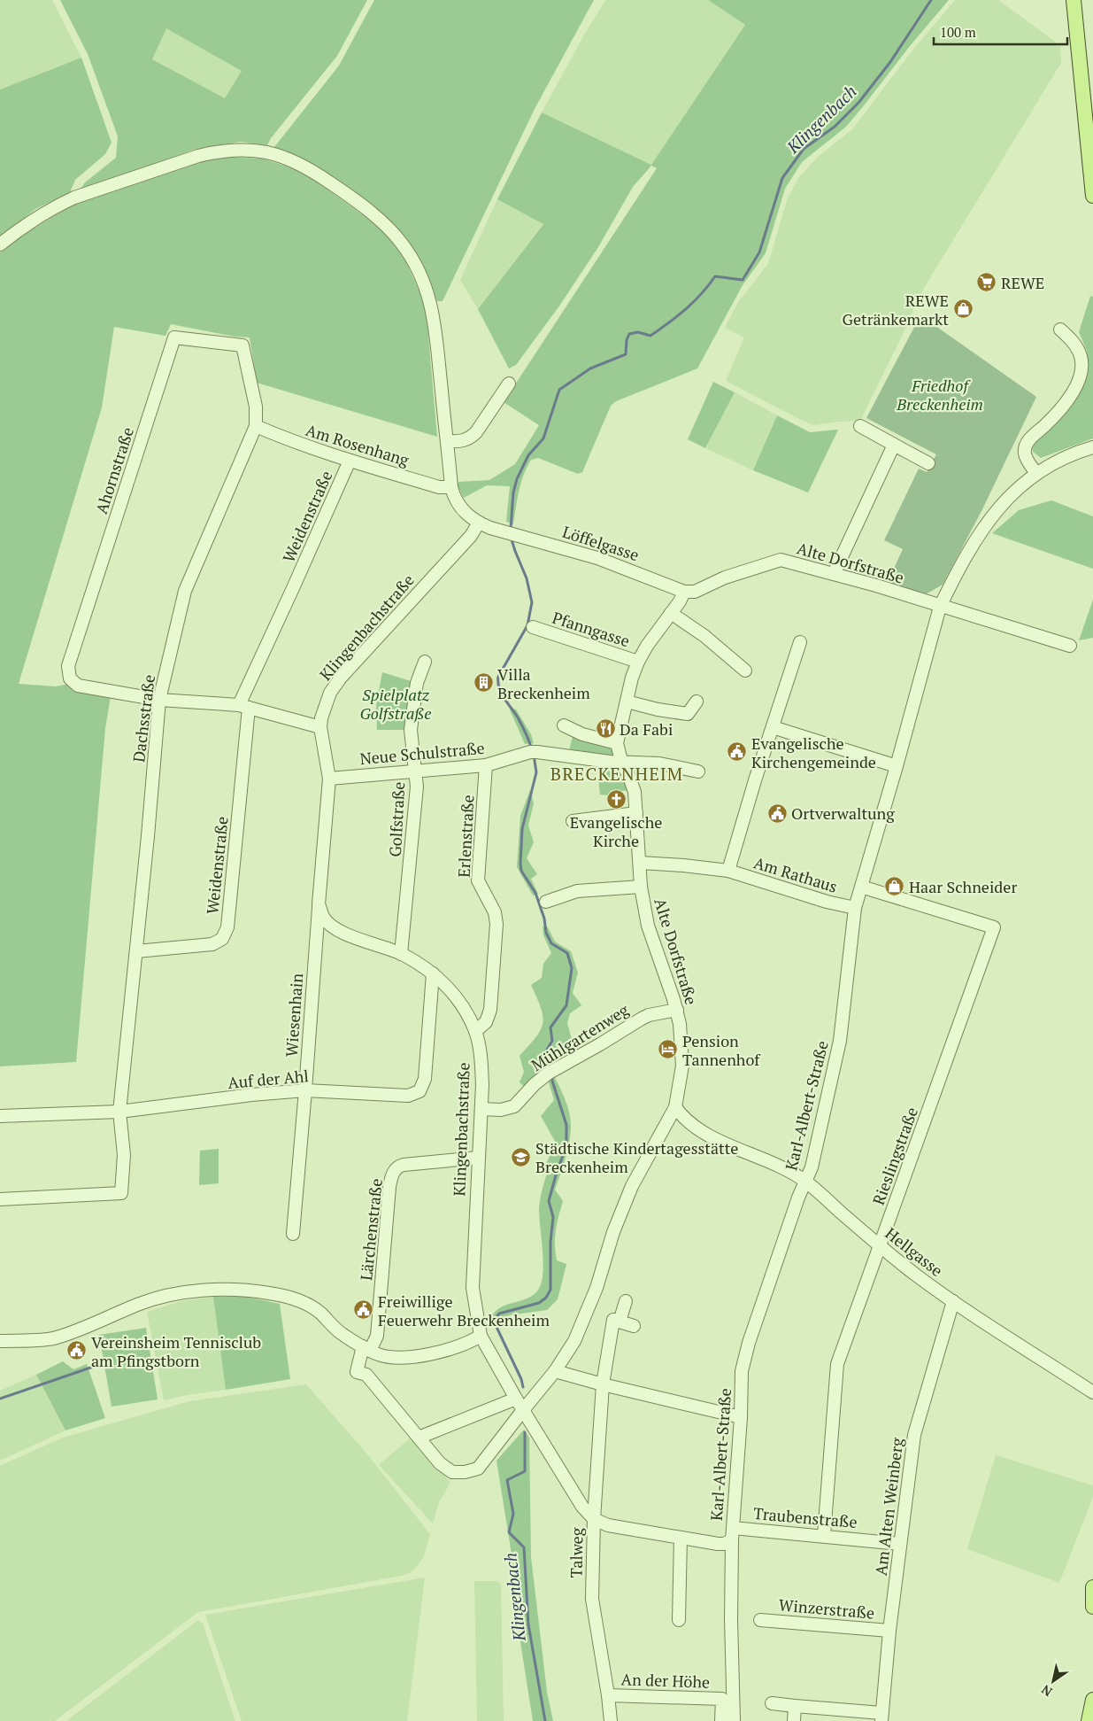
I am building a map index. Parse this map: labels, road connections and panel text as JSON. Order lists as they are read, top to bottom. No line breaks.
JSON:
{"streets":{"street":["Am Rosenhang","Ahornstraße","Weidenstraße","Löffelgasse","Alte Dorfstraße","Klingenbachstraße","Pfanngasse","Dachsstraße","Neue Schulstraße","Golfstraße","Erlenstraße","Am Rathaus","Wiesenhain","Mühlgartenweg","Auf der Ahl","Karl-Albert-Straße","Rieslingstraße","Lärchenstraße","Hellgasse","Am Alten Weinberg","Traubenstraße","Talweg","Winzerstraße","An der Höhe"]},"crossings":[["Am Rosenhang","Weidenstraße"],["Am Rosenhang","Dachsstraße"],["Ahornstraße","Dachsstraße"],["Weidenstraße","Dachsstraße"],["Löffelgasse","Alte Dorfstraße"],["Löffelgasse","Klingenbachstraße"],["Alte Dorfstraße","Klingenbachstraße"],["Alte Dorfstraße","Pfanngasse"],["Alte Dorfstraße","Neue Schulstraße"],["Alte Dorfstraße","Am Rathaus"],["Alte Dorfstraße","Mühlgartenweg"],["Alte Dorfstraße","Karl-Albert-Straße"],["Alte Dorfstraße","Lärchenstraße"],["Alte Dorfstraße","Hellgasse"],["Klingenbachstraße","Neue Schulstraße"],["Klingenbachstraße","Golfstraße"],["Klingenbachstraße","Erlenstraße"],["Klingenbachstraße","Wiesenhain"],["Klingenbachstraße","Mühlgartenweg"],["Klingenbachstraße","Auf der Ahl"],["Klingenbachstraße","Lärchenstraße"],["Klingenbachstraße","Talweg"],["Dachsstraße","Auf der Ahl"],["Neue Schulstraße","Golfstraße"],["Neue Schulstraße","Erlenstraße"],["Am Rathaus","Karl-Albert-Straße"],["Wiesenhain","Auf der Ahl"],["Karl-Albert-Straße","Rieslingstraße"],["Karl-Albert-Straße","Hellgasse"],["Karl-Albert-Straße","Traubenstraße"],["Rieslingstraße","Hellgasse"],["Rieslingstraße","Traubenstraße"],["Hellgasse","Am Alten Weinberg"],["Am Alten Weinberg","Traubenstraße"],["Am Alten Weinberg","Winzerstraße"],["Talweg","An der Höhe"]],"districts":["BRECKENHEIM"],"water":["Klingenbach"],"parks":["Friedhof Breckenheim","Spielplatz Golfstraße"],"places":{"supermarket":["REWE"],"shop":["REWE Getränkemarkt","Haar Schneider"],"building":["Villa Breckenheim"],"restaurant":["Da Fabi"],"public building":["Evangelische Kirchengemeinde","Ortverwaltung","Freiwillige Feuerwehr Breckenheim","Vereinsheim Tennisclub am Pfingstborn"],"church":["Evangelische Kirche"],"hotel":["Pension Tannenhof"],"school or university":["Städtische Kindertagesstätte Breckenheim"]},"scale_bar":"100 m","north":"bottom left"}
